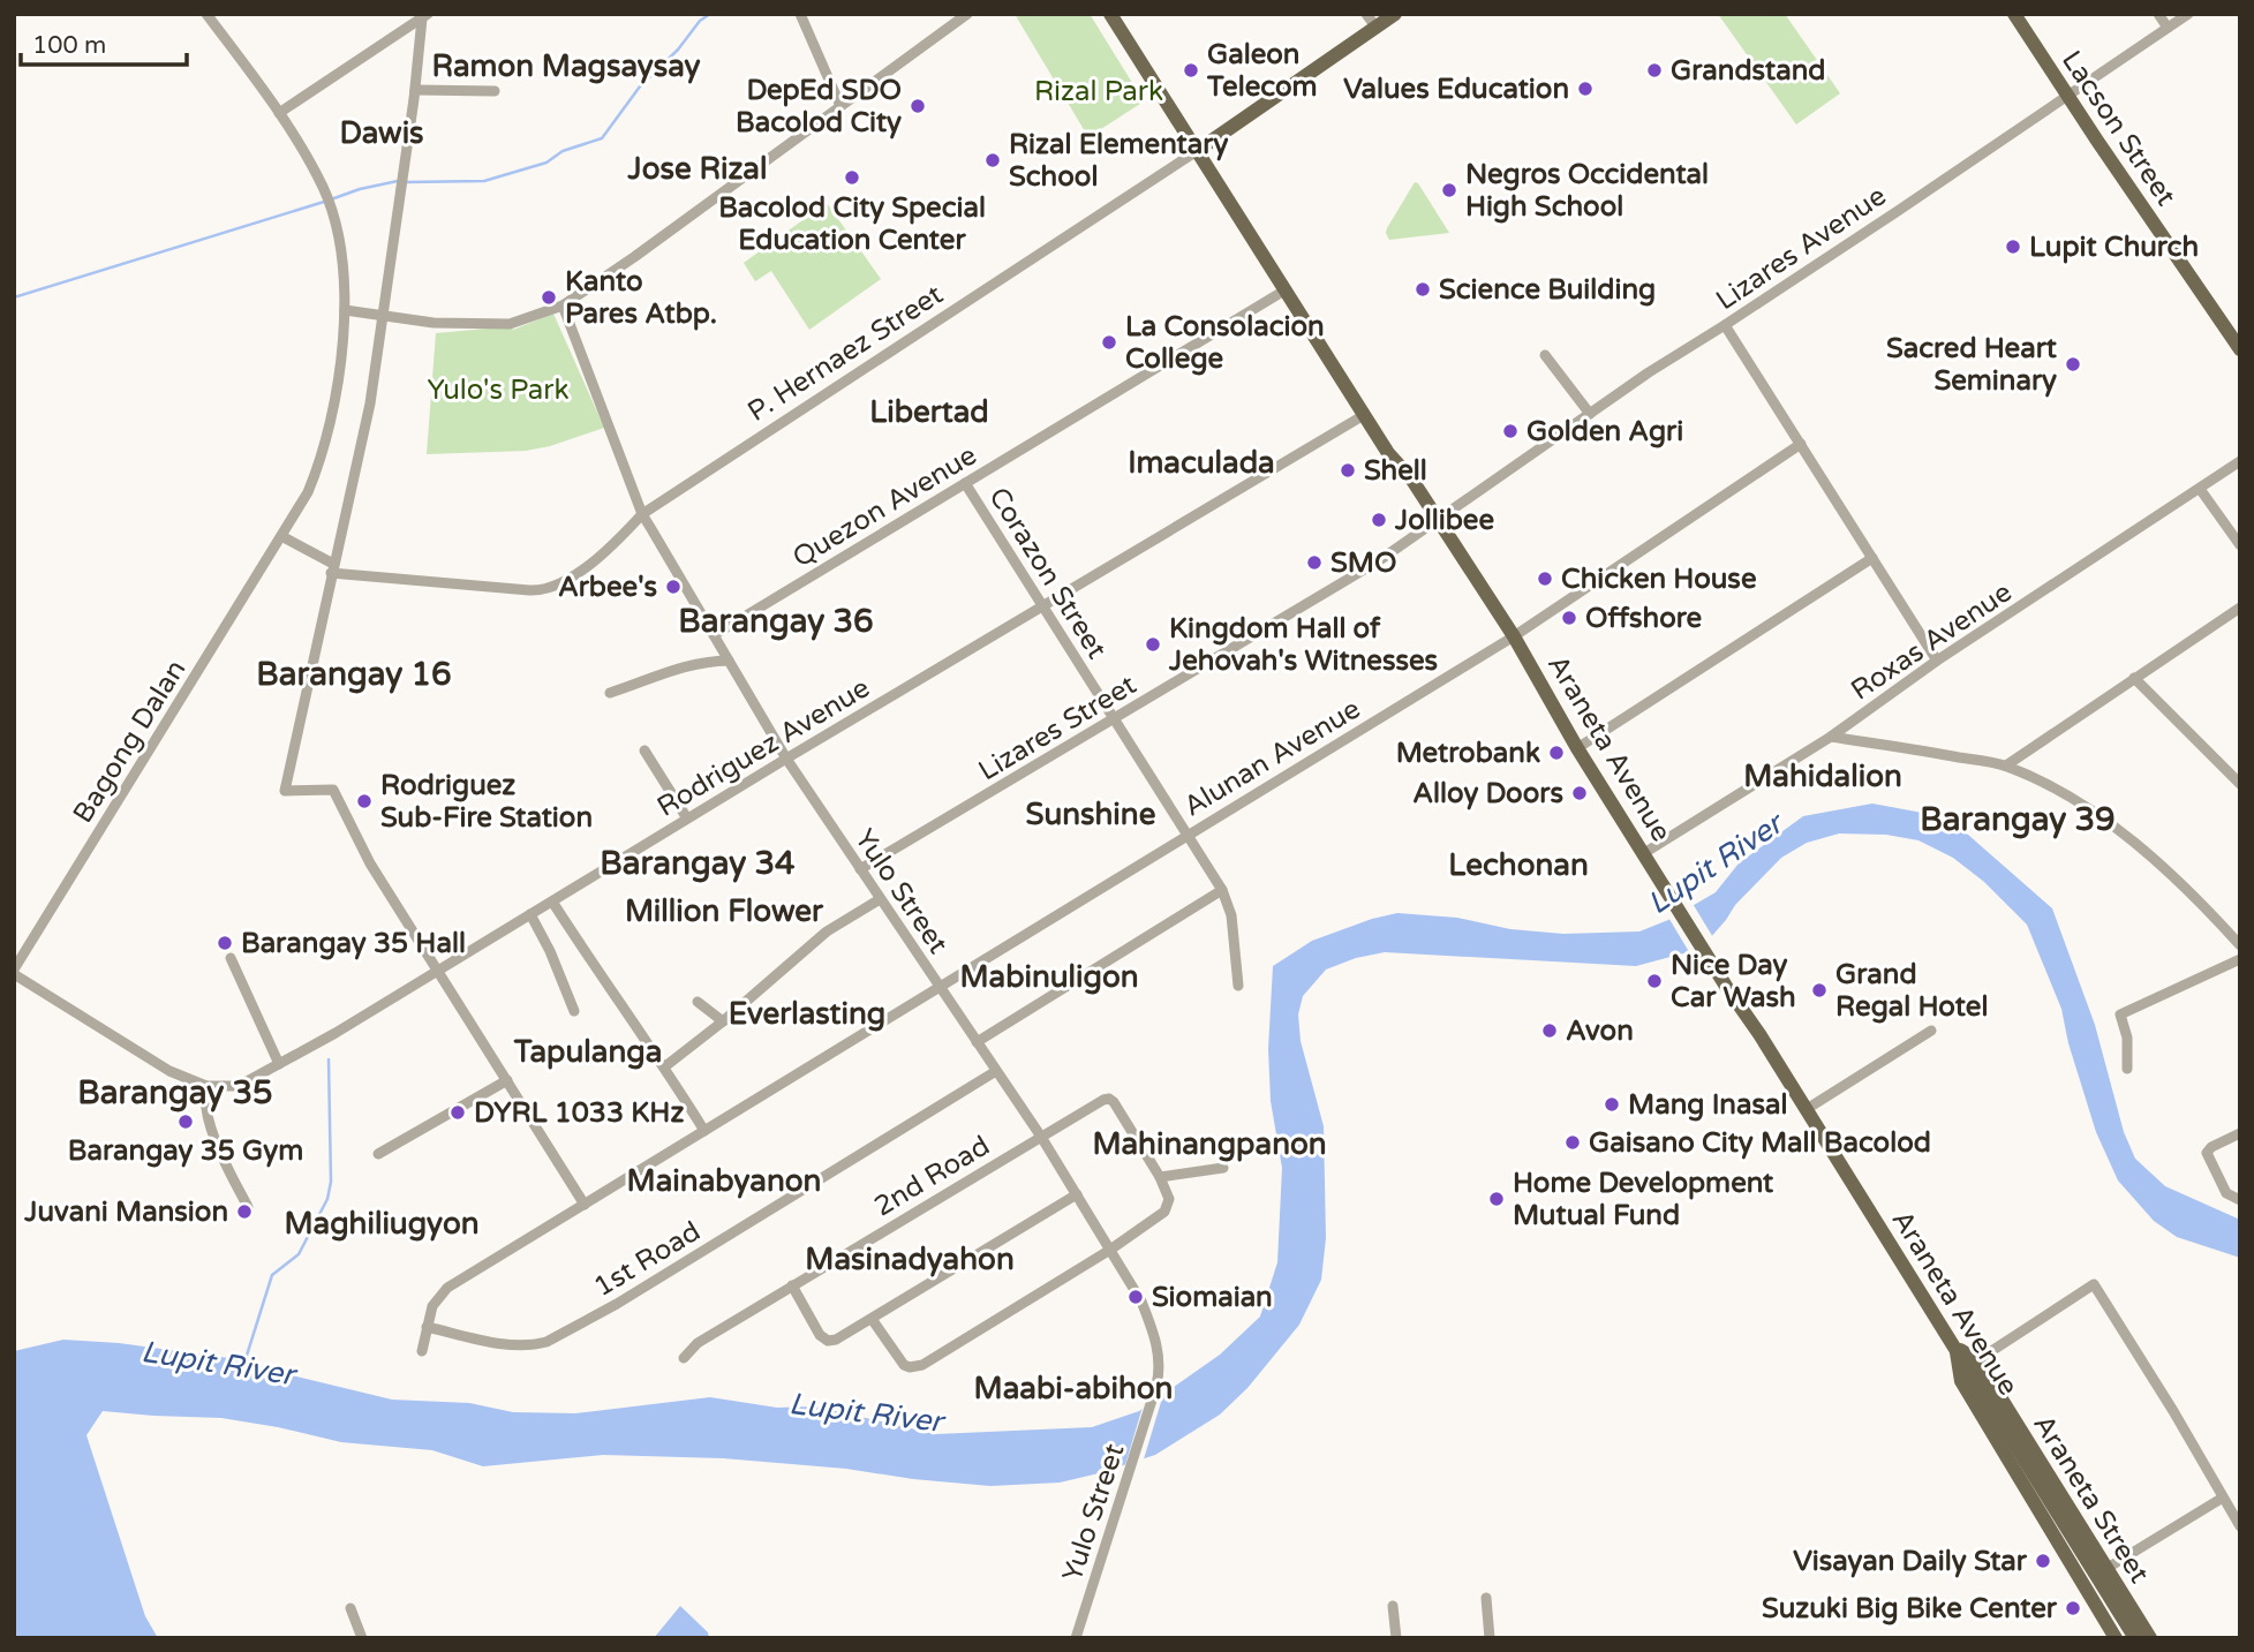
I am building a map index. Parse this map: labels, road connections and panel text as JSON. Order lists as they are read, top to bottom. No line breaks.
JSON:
{"streets":{"main road":["Lacson Street","P. Hernaez Street","Araneta Avenue","Araneta Street"],"street":["Lizares Avenue","Quezon Avenue","Corazon Street","Roxas Avenue","Lizares Street","Bagong Dalan","Rodriguez Avenue","Alunan Avenue","Yulo Street","2nd Road","1st Road"]},"crossings":[["Lacson Street","Lizares Avenue"],["Lizares Avenue","Lizares Street"],["Lizares Avenue","Araneta Avenue"],["P. Hernaez Street","Araneta Avenue"],["P. Hernaez Street","Yulo Street"],["Quezon Avenue","Corazon Street"],["Quezon Avenue","Araneta Avenue"],["Quezon Avenue","Yulo Street"],["Corazon Street","Lizares Street"],["Corazon Street","Rodriguez Avenue"],["Corazon Street","Alunan Avenue"],["Roxas Avenue","Araneta Avenue"],["Lizares Street","Araneta Avenue"],["Lizares Street","Yulo Street"],["Rodriguez Avenue","Araneta Avenue"],["Rodriguez Avenue","Yulo Street"],["Araneta Avenue","Alunan Avenue"],["Araneta Avenue","Araneta Street"],["Alunan Avenue","Yulo Street"],["Alunan Avenue","1st Road"],["Yulo Street","2nd Road"],["Yulo Street","1st Road"]],"districts":["Ramon Magsaysay","Dawis","Jose Rizal","Libertad","Imaculada","Barangay 36","Barangay 16","Mahidalion","Sunshine","Barangay 39","Barangay 34","Lechonan","Million Flower","Mabinuligon","Everlasting","Tapulanga","Barangay 35","Mahinangpanon","Mainabyanon","Maghiliugyon","Masinadyahon","Maabi-abihon"],"water":["Lupit River"],"parks":["Rizal Park","Yulo's Park"],"places":["Galeon Telecom","Grandstand","Values Education","DepEd SDO Bacolod City","Rizal Elementary School","Bacolod City Special Education Center","Negros Occidental High School","Lupit Church","Science Building","Kanto Pares Atbp.","La Consolacion College","Sacred Heart Seminary","Golden Agri","Shell","Jollibee","SMO","Chicken House","Arbee's","Offshore","Kingdom Hall of Jehovah's Witnesses","Metrobank","Alloy Doors","Rodriguez Sub-Fire Station","Barangay 35 Hall","Nice Day Car Wash","Grand Regal Hotel","Avon","Mang Inasal","DYRL 1033 KHz","Barangay 35 Gym","Gaisano City Mall Bacolod","Home Development Mutual Fund","Juvani Mansion","Siomaian","Visayan Daily Star","Suzuki Big Bike Center"],"scale_bar":"100 m"}
